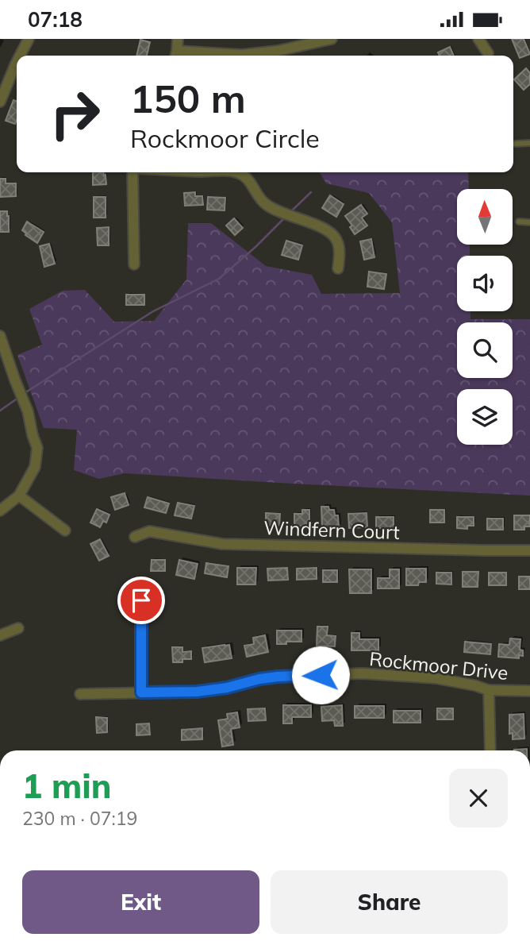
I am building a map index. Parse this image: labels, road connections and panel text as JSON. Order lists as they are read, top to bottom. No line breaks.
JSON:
{"streets":{"street":["Windfern Court","Rockmoor Drive"]},"north":"top","page":{"status":"07:18","turn":["150 m","Rockmoor Circle"],"heading":["1 min","230 m · 07:19"],"buttons":["Exit","Share"]}}
